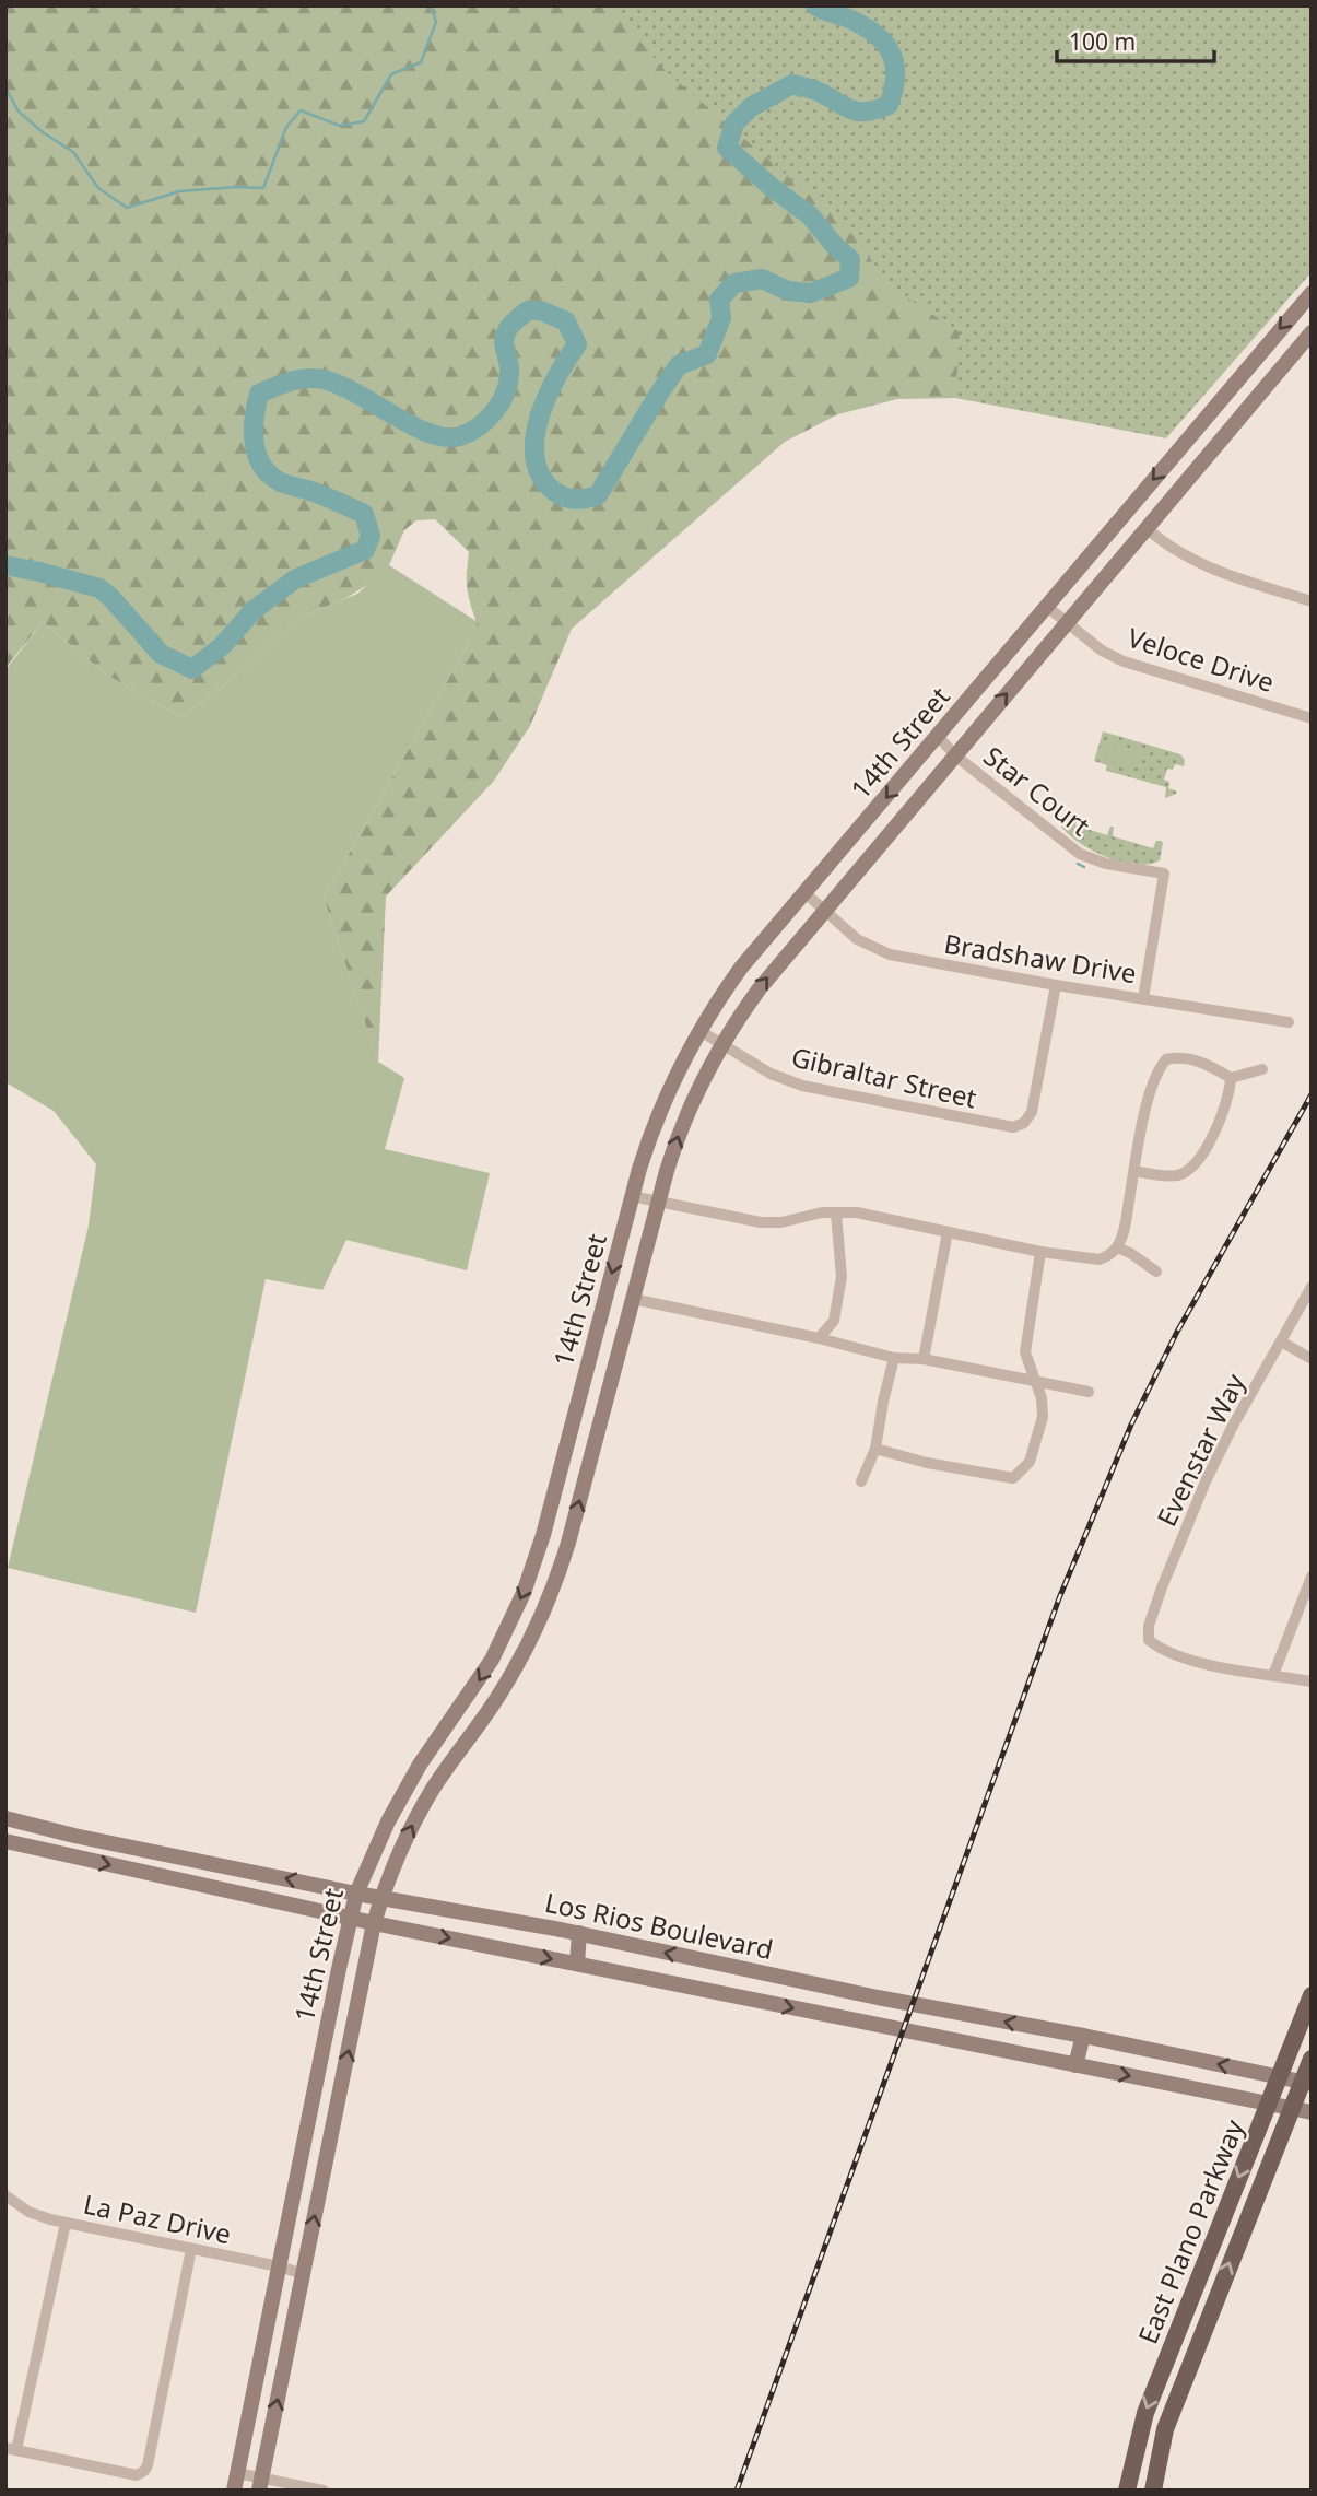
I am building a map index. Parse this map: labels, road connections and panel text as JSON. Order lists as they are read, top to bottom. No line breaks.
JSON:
{"streets":{"main road":["14th Street","Los Rios Boulevard","East Plano Parkway"],"street":["Veloce Drive","Star Court","Bradshaw Drive","Gibraltar Street","Evenstar Way","La Paz Drive"]},"crossings":[["Veloce Drive","14th Street"],["14th Street","Star Court"],["14th Street","Bradshaw Drive"],["14th Street","Gibraltar Street"],["14th Street","Los Rios Boulevard"],["14th Street","La Paz Drive"],["Star Court","Bradshaw Drive"],["Bradshaw Drive","Gibraltar Street"],["Los Rios Boulevard","East Plano Parkway"]],"scale_bar":"100 m"}
